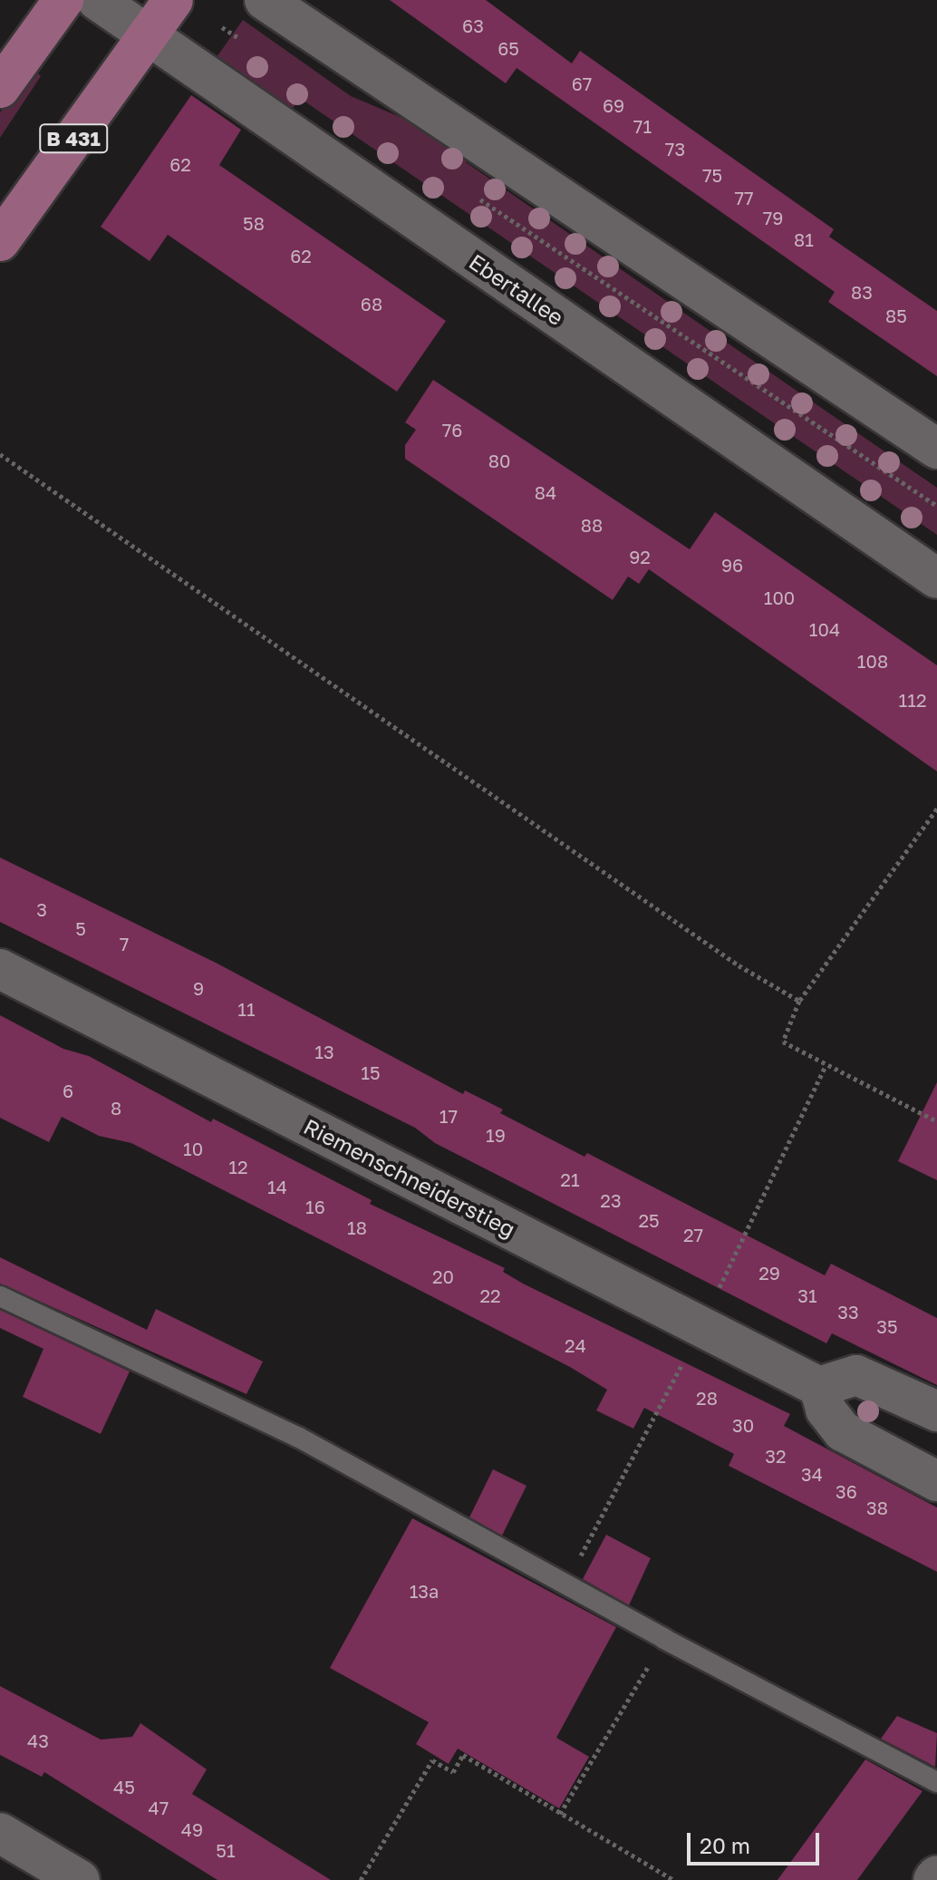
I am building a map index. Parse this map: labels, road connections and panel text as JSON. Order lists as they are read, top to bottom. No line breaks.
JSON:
{"streets":{"main road":["B 431","Ebertallee","Riemenschneiderstieg"]},"crossings":[["B 431","Ebertallee"]],"house_numbers":["63","65","67","69","71","73","62","75","77","79","58","81","62","83","68","85","76","80","84","88","92","96","100","104","108","112","3","5","7","9","11","13","15","6","8","17","19","10","12","21","14","23","16","25","18","27","29","20","22","31","33","35","24","28","30","32","34","36","38","13a","43","45","47","49","51"],"scale_bar":"20 m"}
